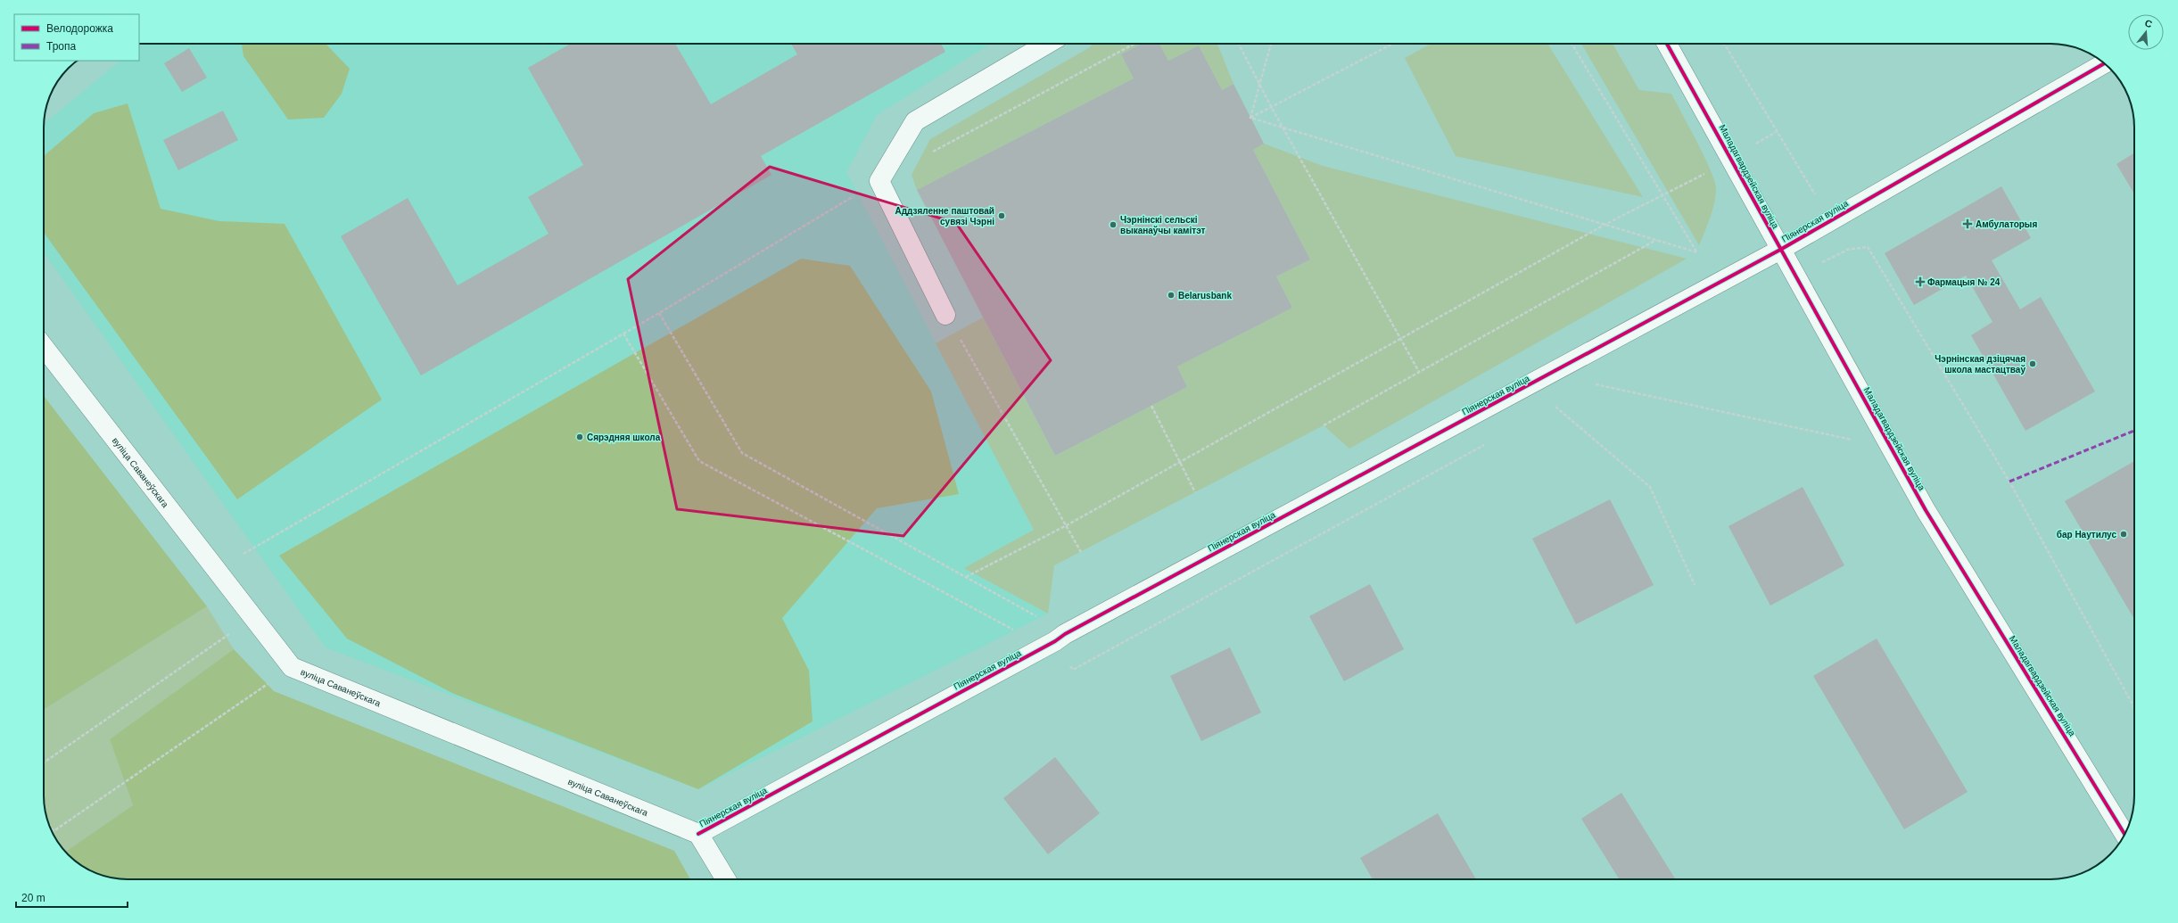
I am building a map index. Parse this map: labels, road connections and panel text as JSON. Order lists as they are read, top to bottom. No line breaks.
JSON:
{"streets":{"street":["Маладагвардзейская вуліца","Піянерская вуліца","вуліца Саванеўскага"]},"crossings":[["Маладагвардзейская вуліца","Піянерская вуліца"],["Піянерская вуліца","вуліца Саванеўскага"]],"places":{"other":["Аддзяленне паштовай сувязі Чэрні","Чэрнінскі сельскі выканаўчы камітэт","Belarusbank","Чэрнінская дзіцячая школа мастацтваў","Сярэдняя школа","бар Наутилус"],"health":["Амбулаторыя","Фармацыя № 24"]},"legend":["Велодорожка","Тропа"],"scale_bar":"20 m","north":"top"}
